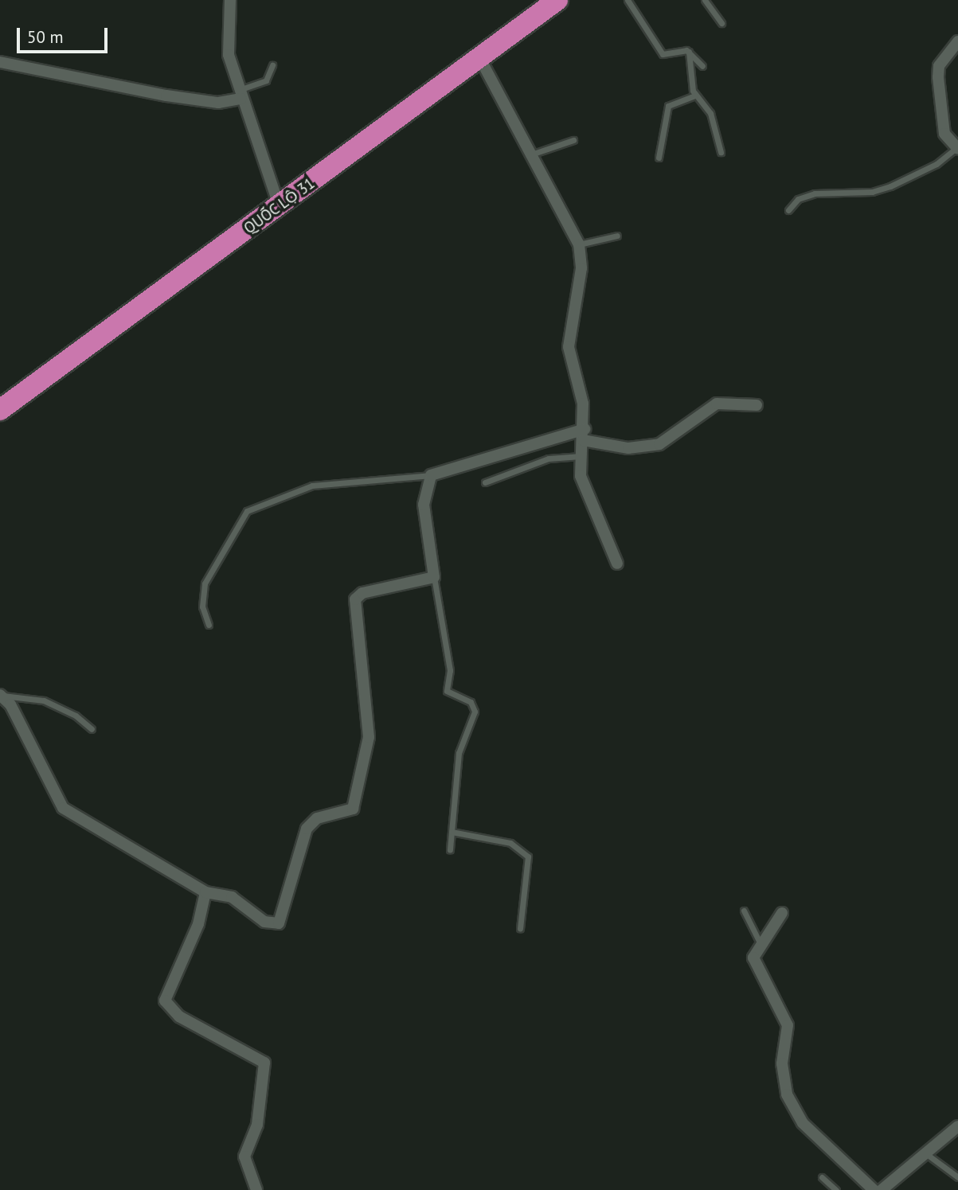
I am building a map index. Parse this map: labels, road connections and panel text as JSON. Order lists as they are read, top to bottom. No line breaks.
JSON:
{"streets":{"highway":["QUỐC LỘ 31"]},"scale_bar":"50 m"}
